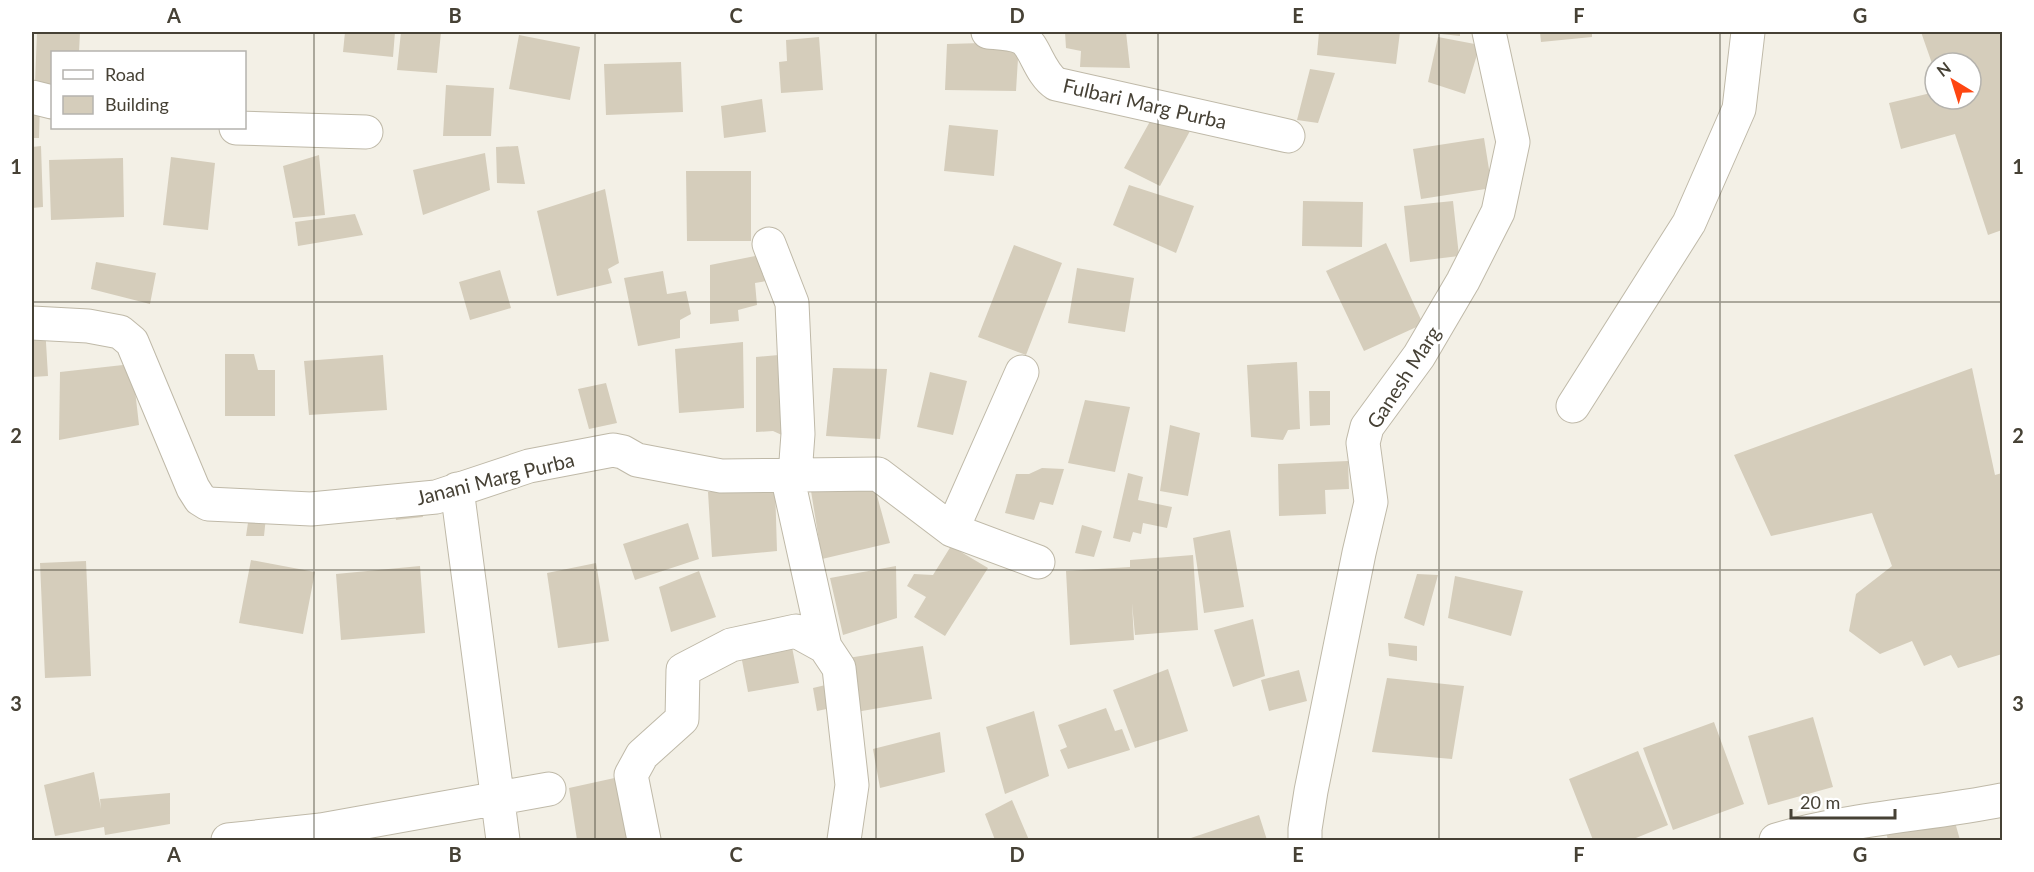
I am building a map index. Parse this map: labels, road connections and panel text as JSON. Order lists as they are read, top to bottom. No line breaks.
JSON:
{"streets":{"street":["Fulbari Marg Purba","Ganesh Marg","Janani Marg Purba"]},"legend":["Road","Building"],"scale_bar":"20 m","north":"top left","grid":{"columns":["A","B","C","D","E","F","G"],"rows":["1","2","3"]}}
